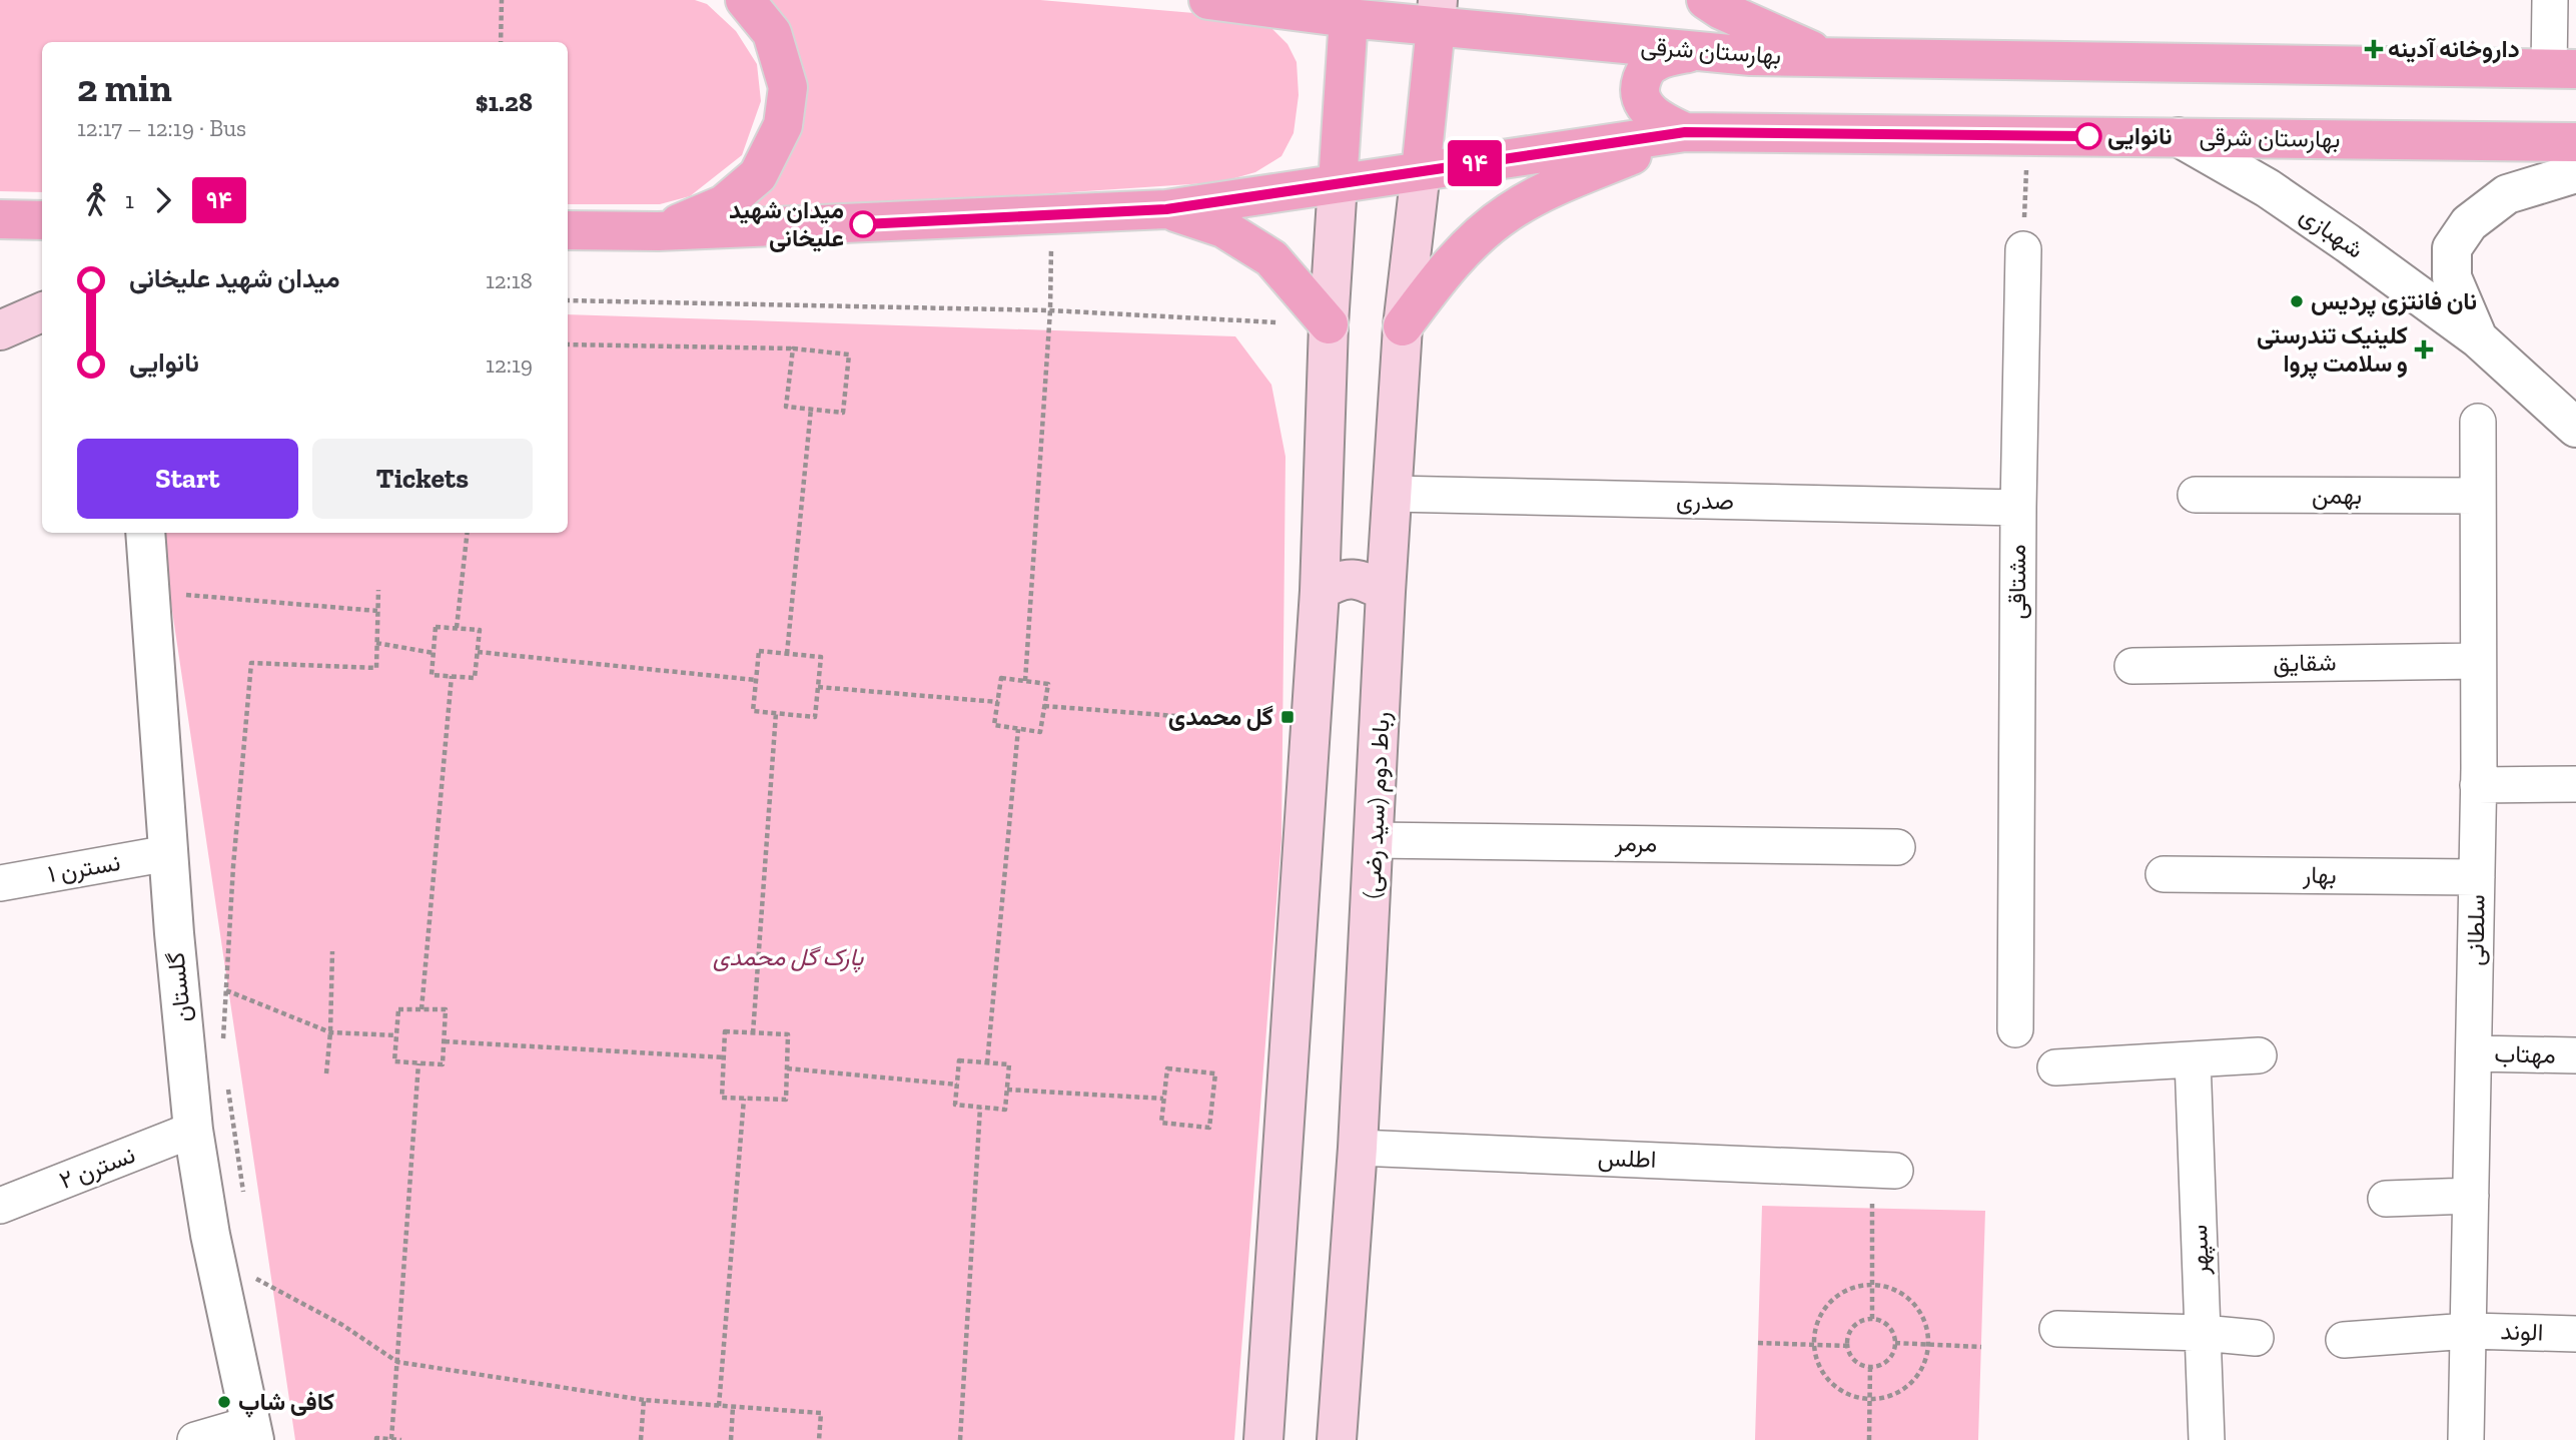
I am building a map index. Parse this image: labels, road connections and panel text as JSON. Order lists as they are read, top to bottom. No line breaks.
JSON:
{"streets":{"main road":["بهارستان شرقی","رباط دوم (سید رضی)"],"street":["شهبازی","بهمن","صدری","مشتاقی","شقایق","مرمر","نسترن ۱","بهار","سلطانی","گلستان","مهتاب","اطلس","نسترن ۲","سپهر","الوند"]},"crossings":[["بهارستان شرقی","شهبازی"],["بهارستان شرقی","رباط دوم (سید رضی)"],["بهمن","سلطانی"],["صدری","مشتاقی"],["صدری","رباط دوم (سید رضی)"],["شقایق","سلطانی"],["رباط دوم (سید رضی)","مرمر"],["رباط دوم (سید رضی)","اطلس"],["نسترن ۱","گلستان"],["بهار","سلطانی"],["سلطانی","مهتاب"],["سلطانی","الوند"],["گلستان","نسترن ۲"]],"parks":["پارک گل محمدی"],"places":{"health":["داروخانه آدینه","کلینیک تندرستی و سلامت پروا"],"other":["نانوایی","میدان شهید علیخانی","نان فانتزی پردیس","کافی شاپ"],"transit":["گل محمدی"]},"lines":["bus line ۹۴"],"page":{"on_map":"۹۴","heading":["2 min","12:17 – 12:19 · Bus","$1.28"],"legs":["1","۹۴"],"list":[{"name":"میدان شهید علیخانی","value":"12:18"},{"name":"نانوایی","value":"12:19"}],"buttons":["Start","Tickets"]}}
